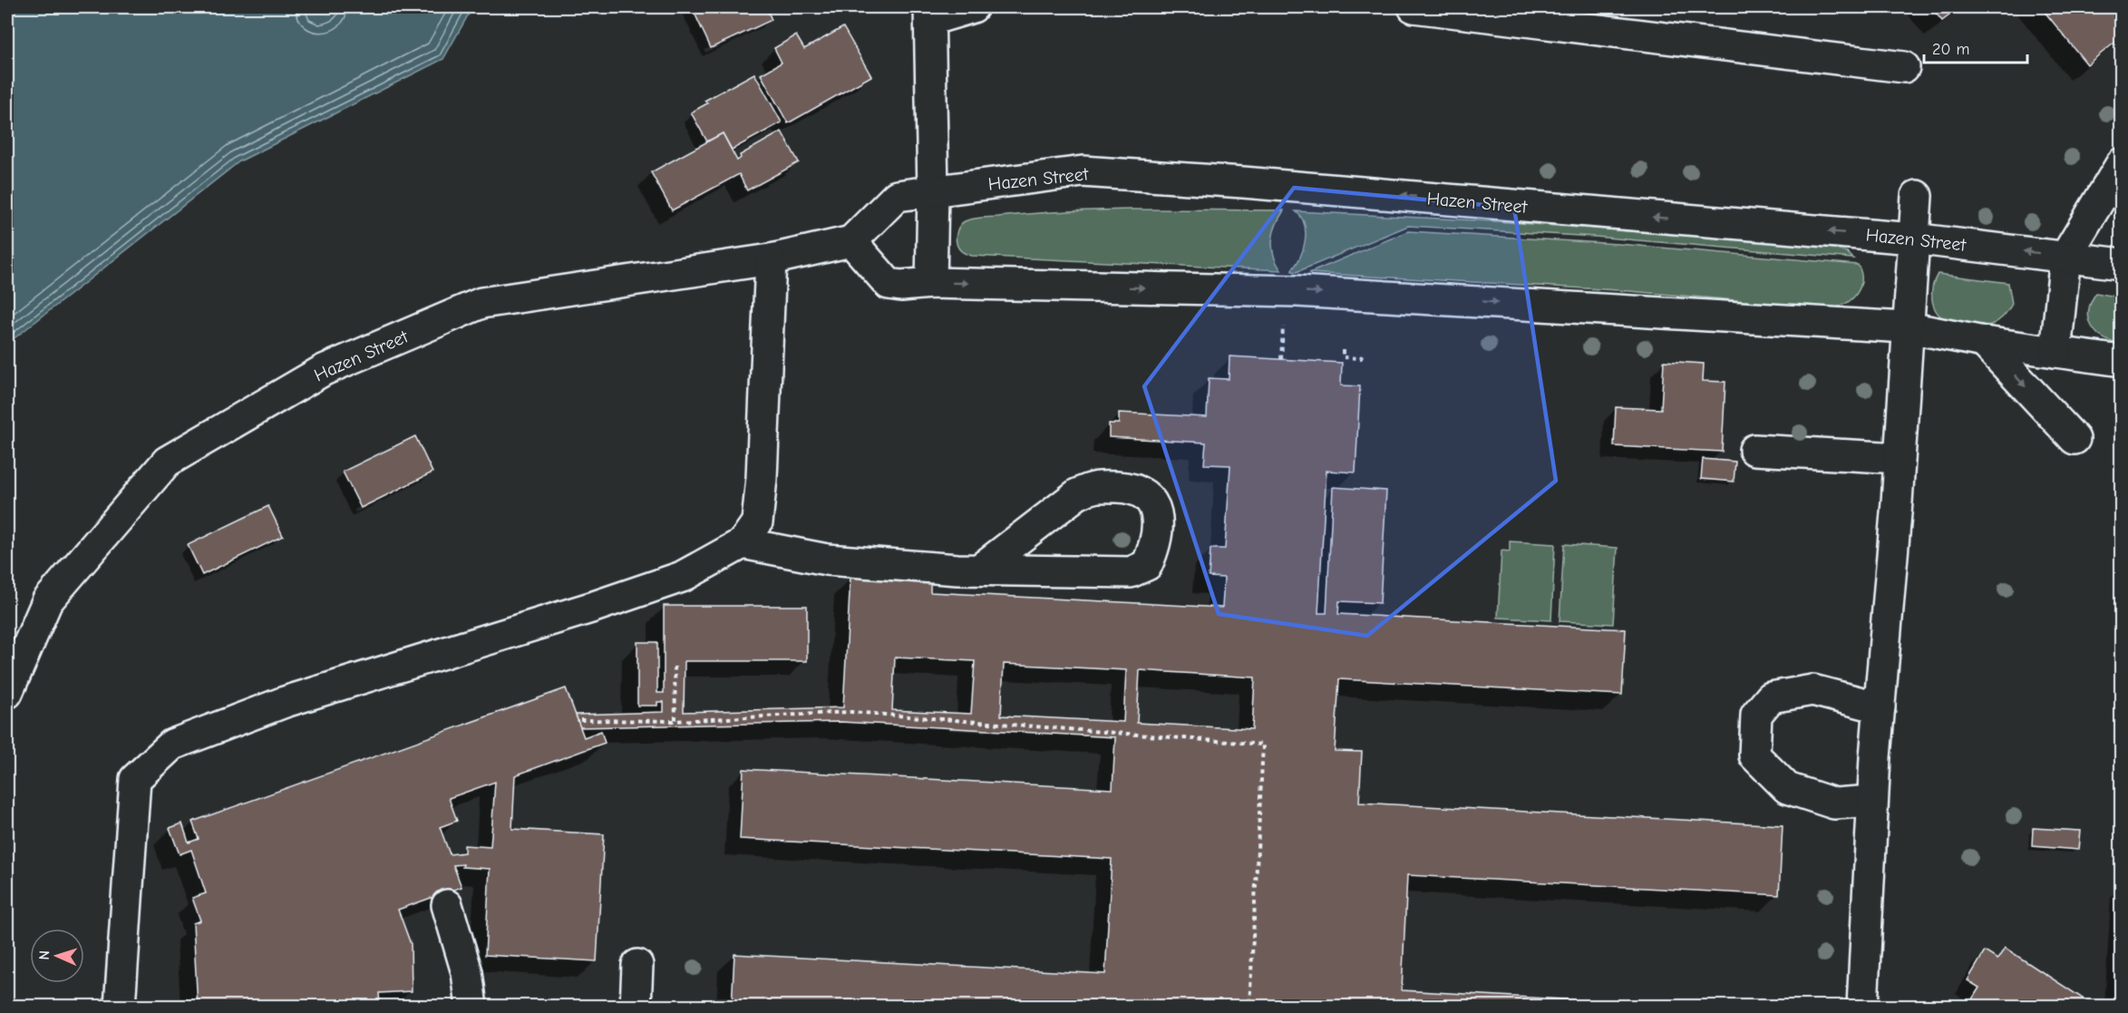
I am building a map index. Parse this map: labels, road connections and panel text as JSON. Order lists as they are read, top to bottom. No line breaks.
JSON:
{"streets":{"street":["Hazen Street"]},"scale_bar":"20 m","north":"left"}
